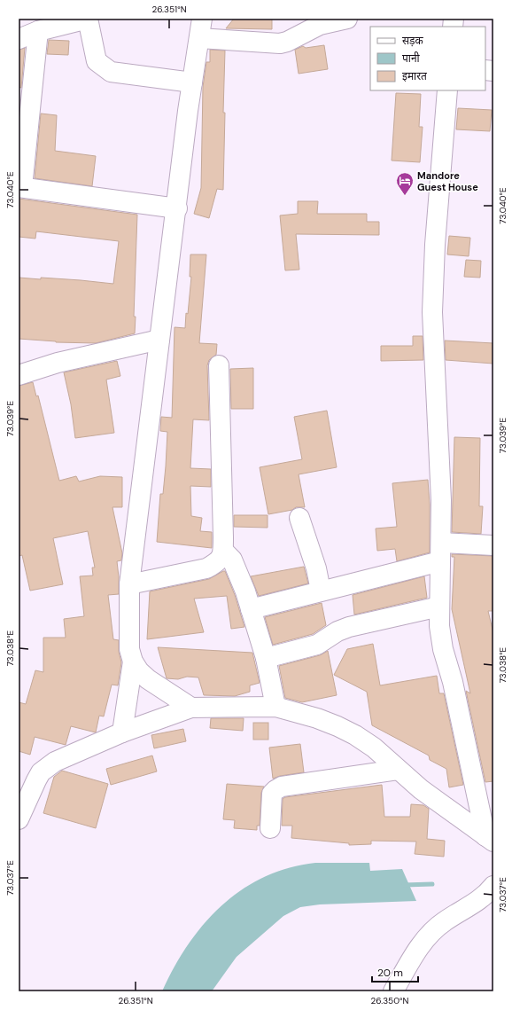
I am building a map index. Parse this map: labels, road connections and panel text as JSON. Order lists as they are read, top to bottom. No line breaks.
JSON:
{"places":{"hotel":["Mandore Guest House"]},"legend":["सड़क","पानी","इमारत"],"scale_bar":"20 m","coordinates":["26.351°N","73.040°E","73.039°E","73.038°E","73.037°E","26.350°N"]}
